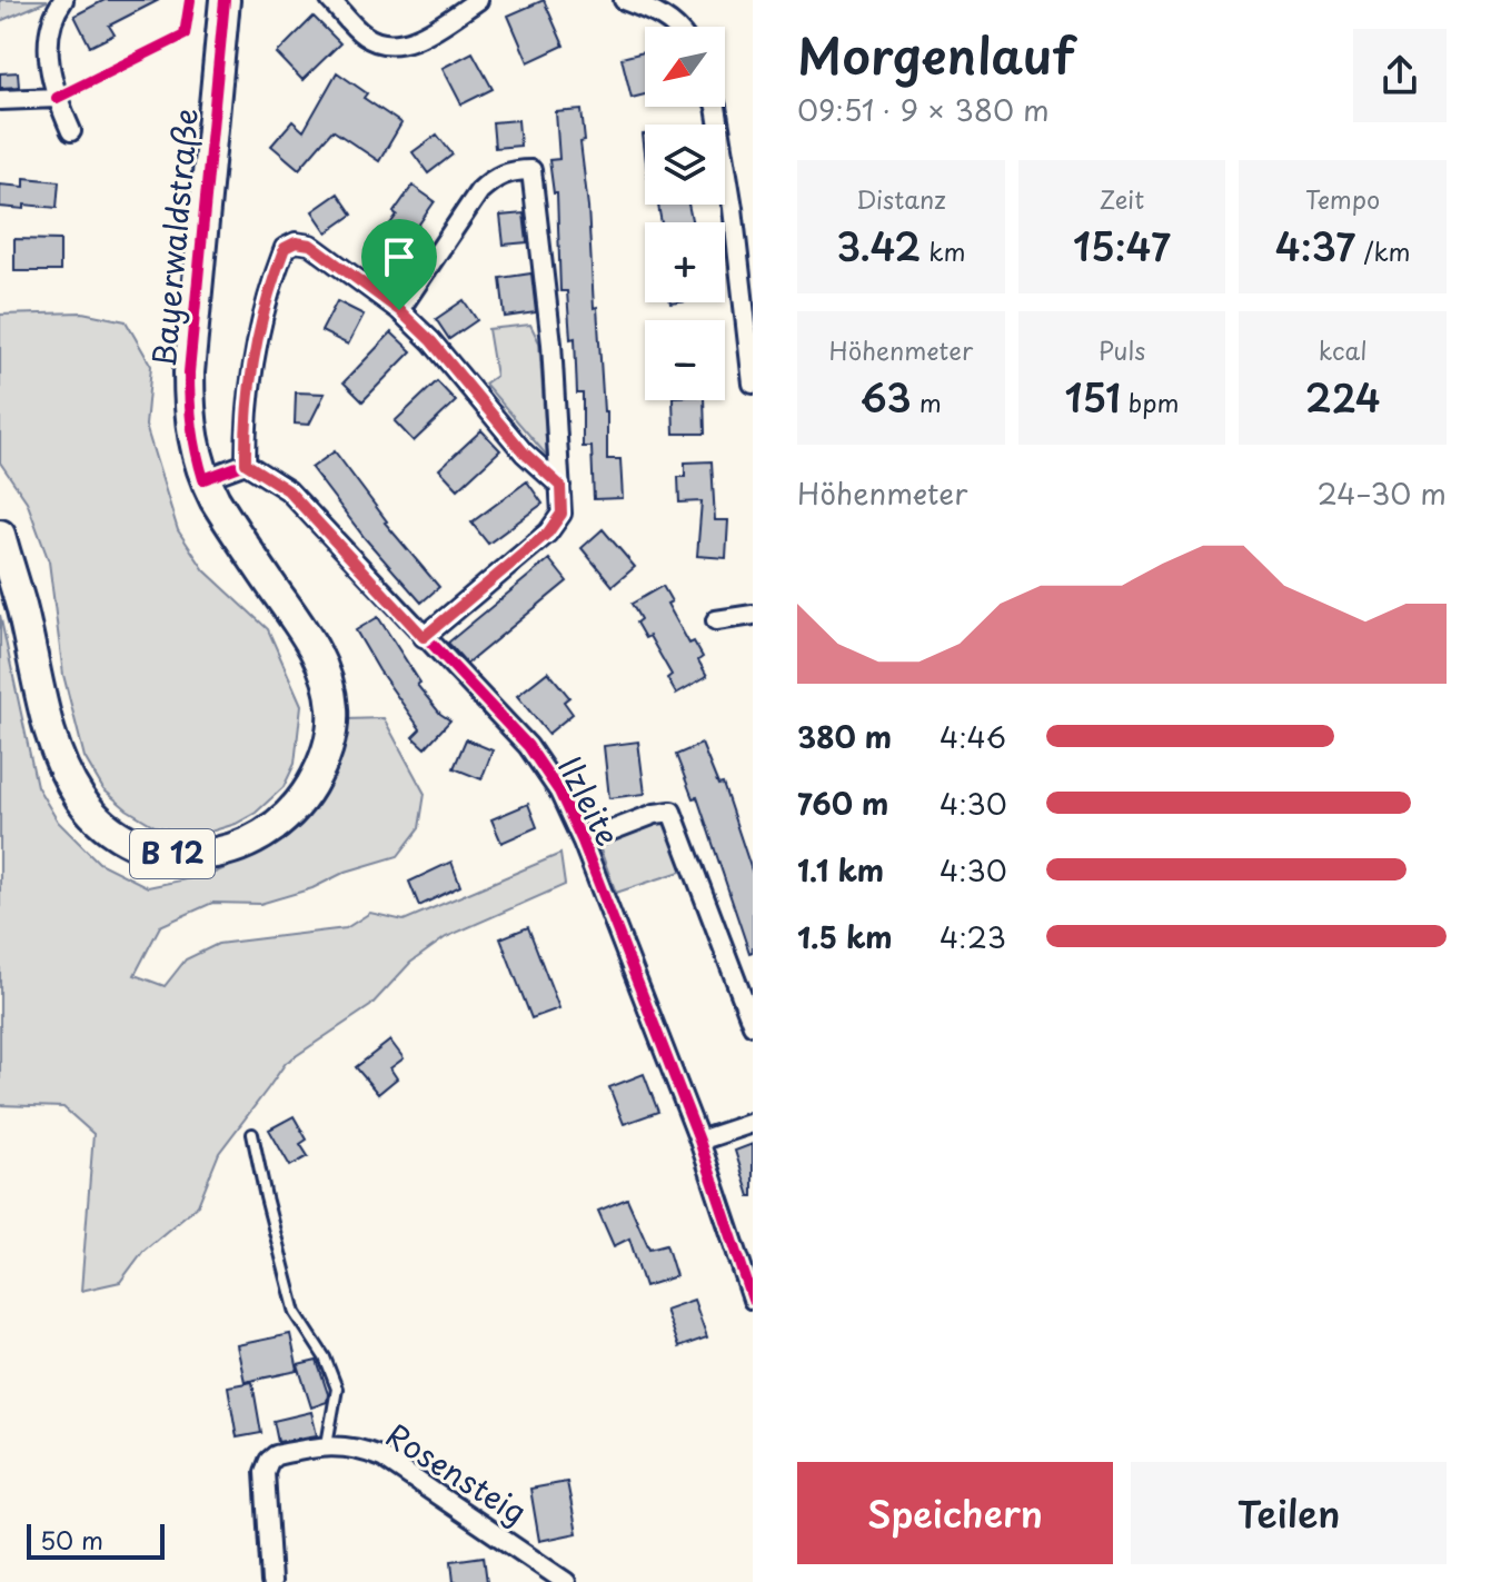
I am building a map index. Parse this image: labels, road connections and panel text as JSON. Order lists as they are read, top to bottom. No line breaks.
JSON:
{"streets":{"main road":["Bayerwaldstraße","B 12"],"street":["Ilzleite","Rosensteig"]},"scale_bar":"50 m","north":"bottom left","page":{"heading":["Morgenlauf","09:51 · 9 × 380 m"],"map_buttons":["+","−"],"stats":[["Distanz","3.42 km"],["Zeit","15:47"],["Tempo","4:37 /km"],["Höhenmeter","63 m"],["Puls","151 bpm"],["kcal","224"]],"chart":["Höhenmeter","24–30 m"],"list":[{"name":"380 m","note":"4:46"},{"name":"760 m","note":"4:30"},{"name":"1.1 km","note":"4:30"},{"name":"1.5 km","note":"4:23"}],"buttons":["Speichern","Teilen"],"scale":"50 m"}}
